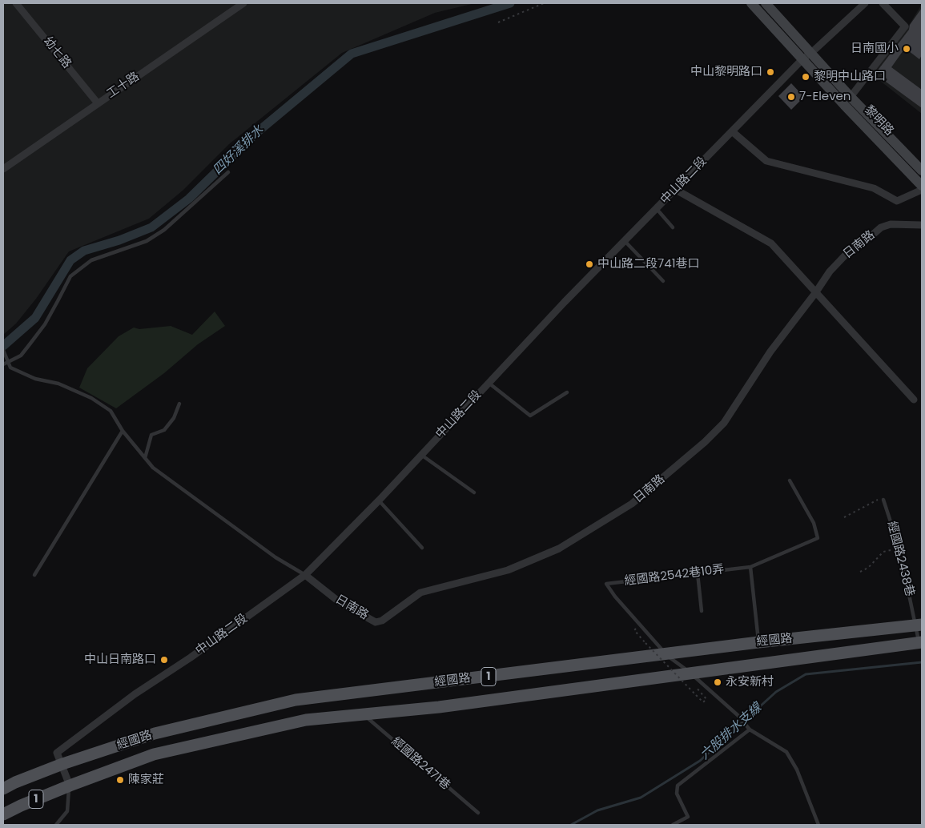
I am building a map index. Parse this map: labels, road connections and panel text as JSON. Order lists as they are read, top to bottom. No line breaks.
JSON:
{"streets":{"main road":["經國路","1"],"street":["幼七路","工十路","黎明路","中山路二段","日南路"],"lane":["經國路2438巷","經國路2542巷10弄","經國路2471巷"]},"crossings":[["幼七路","工十路"],["黎明路","中山路二段"],["中山路二段","日南路"],["中山路二段","經國路"],["中山路二段","1"],["經國路2438巷","經國路"],["經國路2542巷10弄","經國路"],["經國路","1"],["經國路","經國路2471巷"]],"water":["四好溪排水","六股排水支線"],"places":["日南國小","中山黎明路口","黎明中山路口","7-Eleven","中山路二段741巷口","中山日南路口","永安新村","陳家莊"]}
